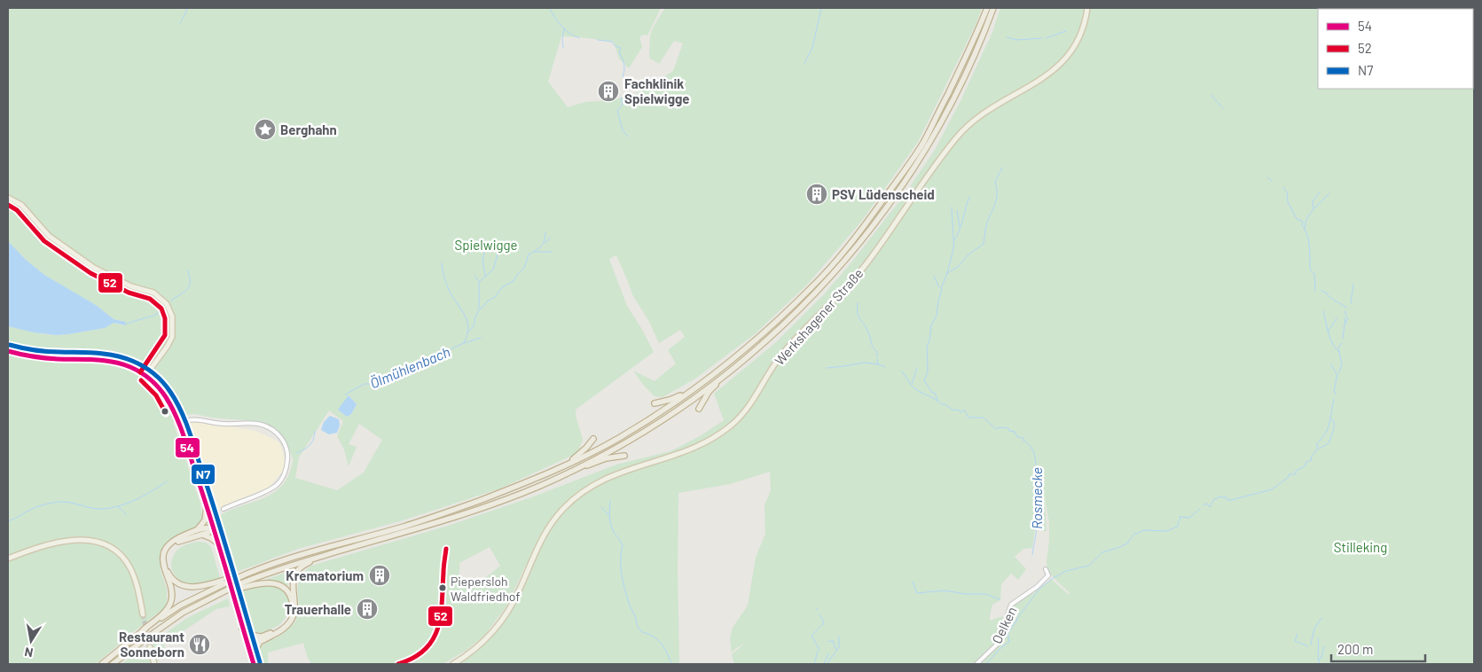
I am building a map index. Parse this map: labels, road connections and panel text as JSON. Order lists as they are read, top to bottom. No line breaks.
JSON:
{"streets":{"main road":["Werkshagener Straße"],"street":["Oelken"]},"water":["Ölmühlenbach","Rosmecke"],"parks":["Spielwigge","Stilleking"],"places":{"building":["Fachklinik Spielwigge","PSV Lüdenscheid","Krematorium","Trauerhalle"],"place":["Berghahn"],"other":["Piepersloh Waldfriedhof"],"restaurant":["Restaurant Sonneborn"]},"lines":["transit line 52","transit line N7","transit line 54"],"legend":["54","52","N7"],"scale_bar":"200 m","north":"bottom"}
